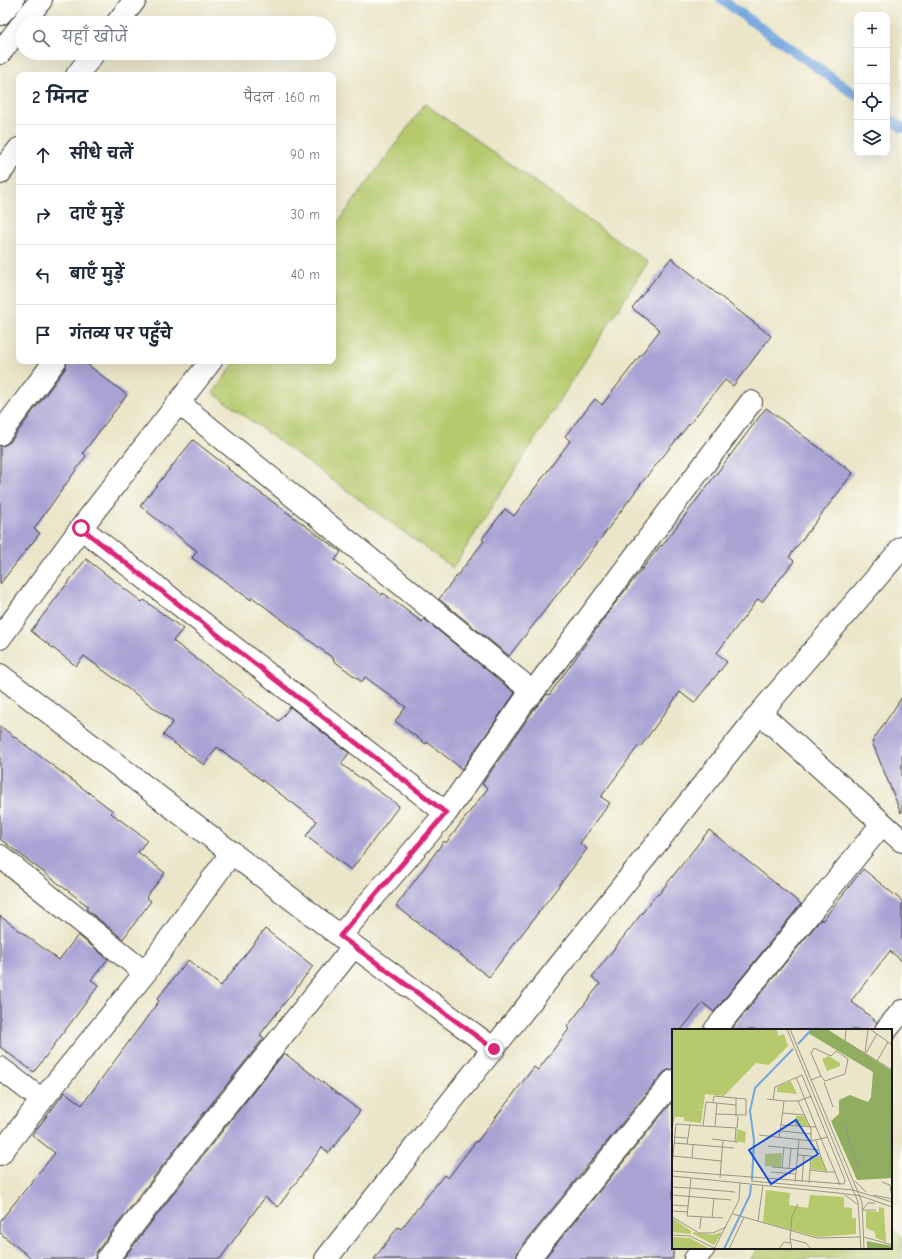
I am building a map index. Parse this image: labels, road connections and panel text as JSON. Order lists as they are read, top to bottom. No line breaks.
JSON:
{"page":{"map_buttons":["+","−"],"search":"यहाँ खोजें","heading":["2 मिनट","पैदल · 160 m"],"list":[["सीधे चलें","90 m"],["दाएँ मुड़ें","30 m"],["बाएँ मुड़ें","40 m"],"गंतव्य पर पहुँचे"]}}
